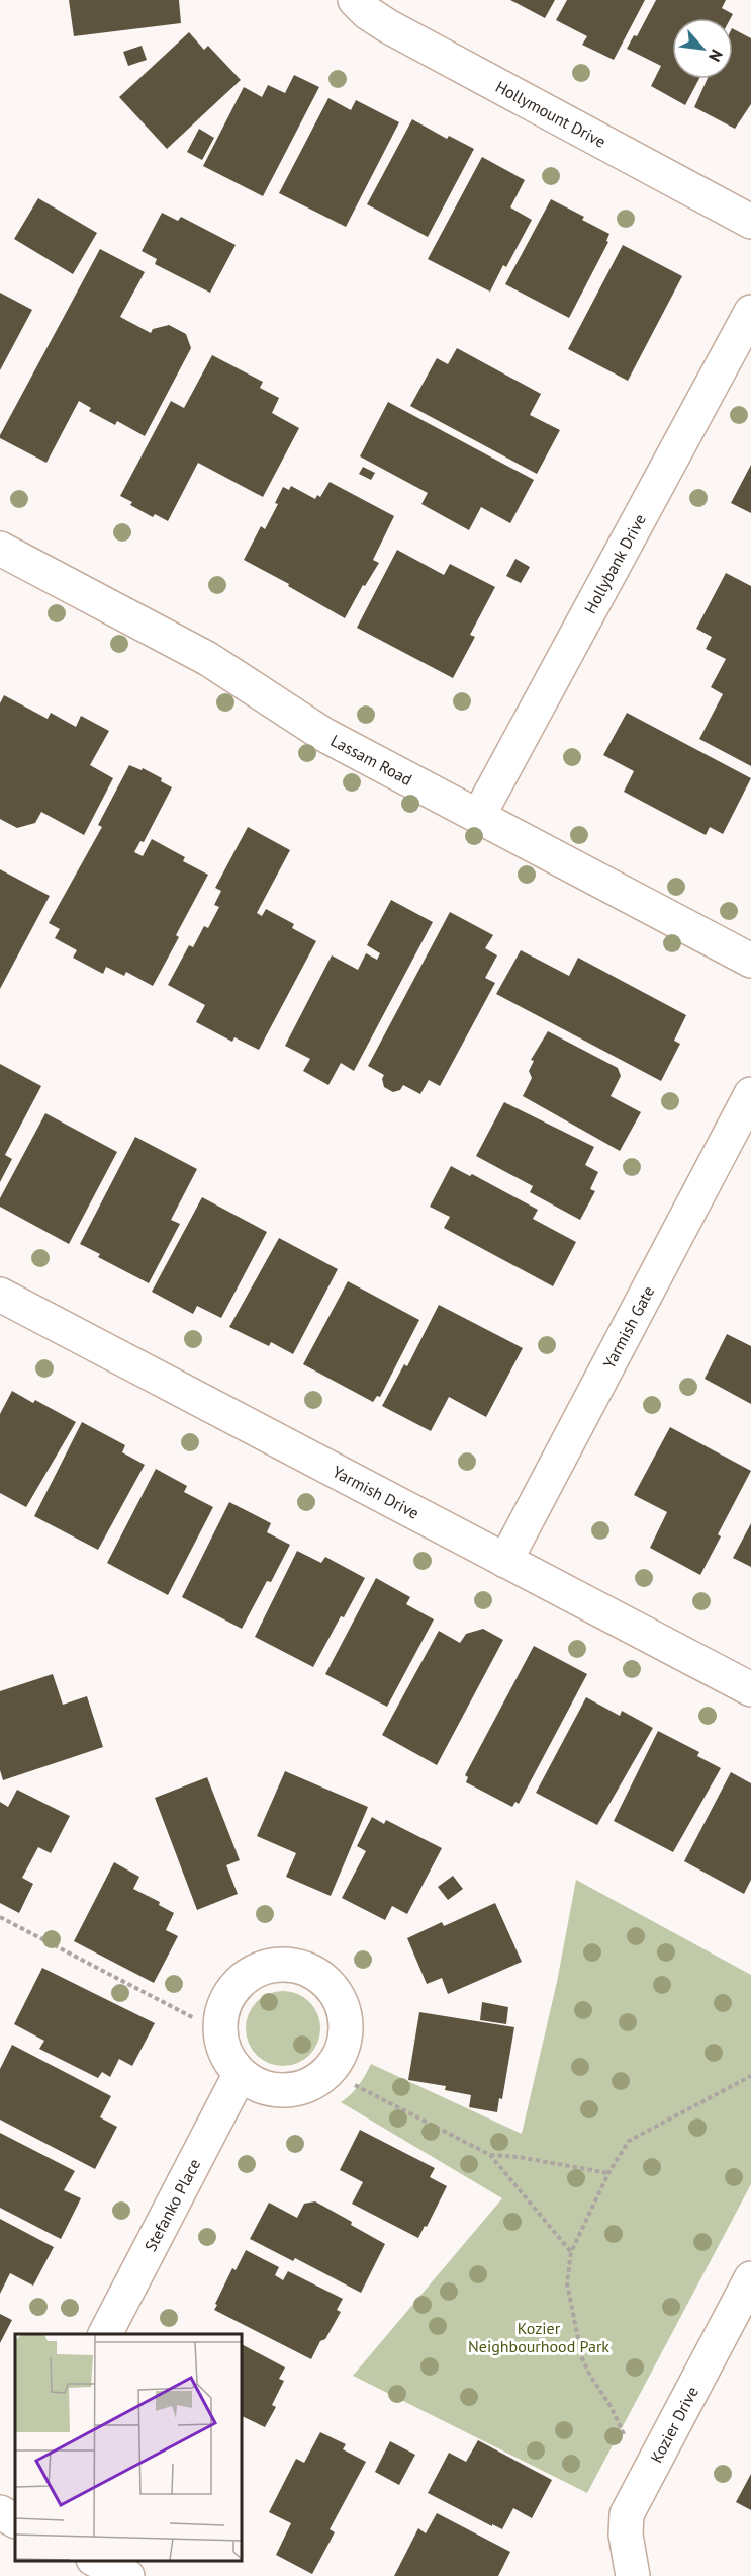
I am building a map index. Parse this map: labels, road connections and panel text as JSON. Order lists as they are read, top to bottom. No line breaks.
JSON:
{"streets":{"street":["Hollymount Drive","Hollybank Drive","Lassam Road","Yarmish Gate","Yarmish Drive","Stefanko Place","Kozier Drive"]},"crossings":[["Hollybank Drive","Lassam Road"],["Yarmish Gate","Yarmish Drive"]],"parks":["Kozier Neighbourhood Park"],"north":"bottom right"}
